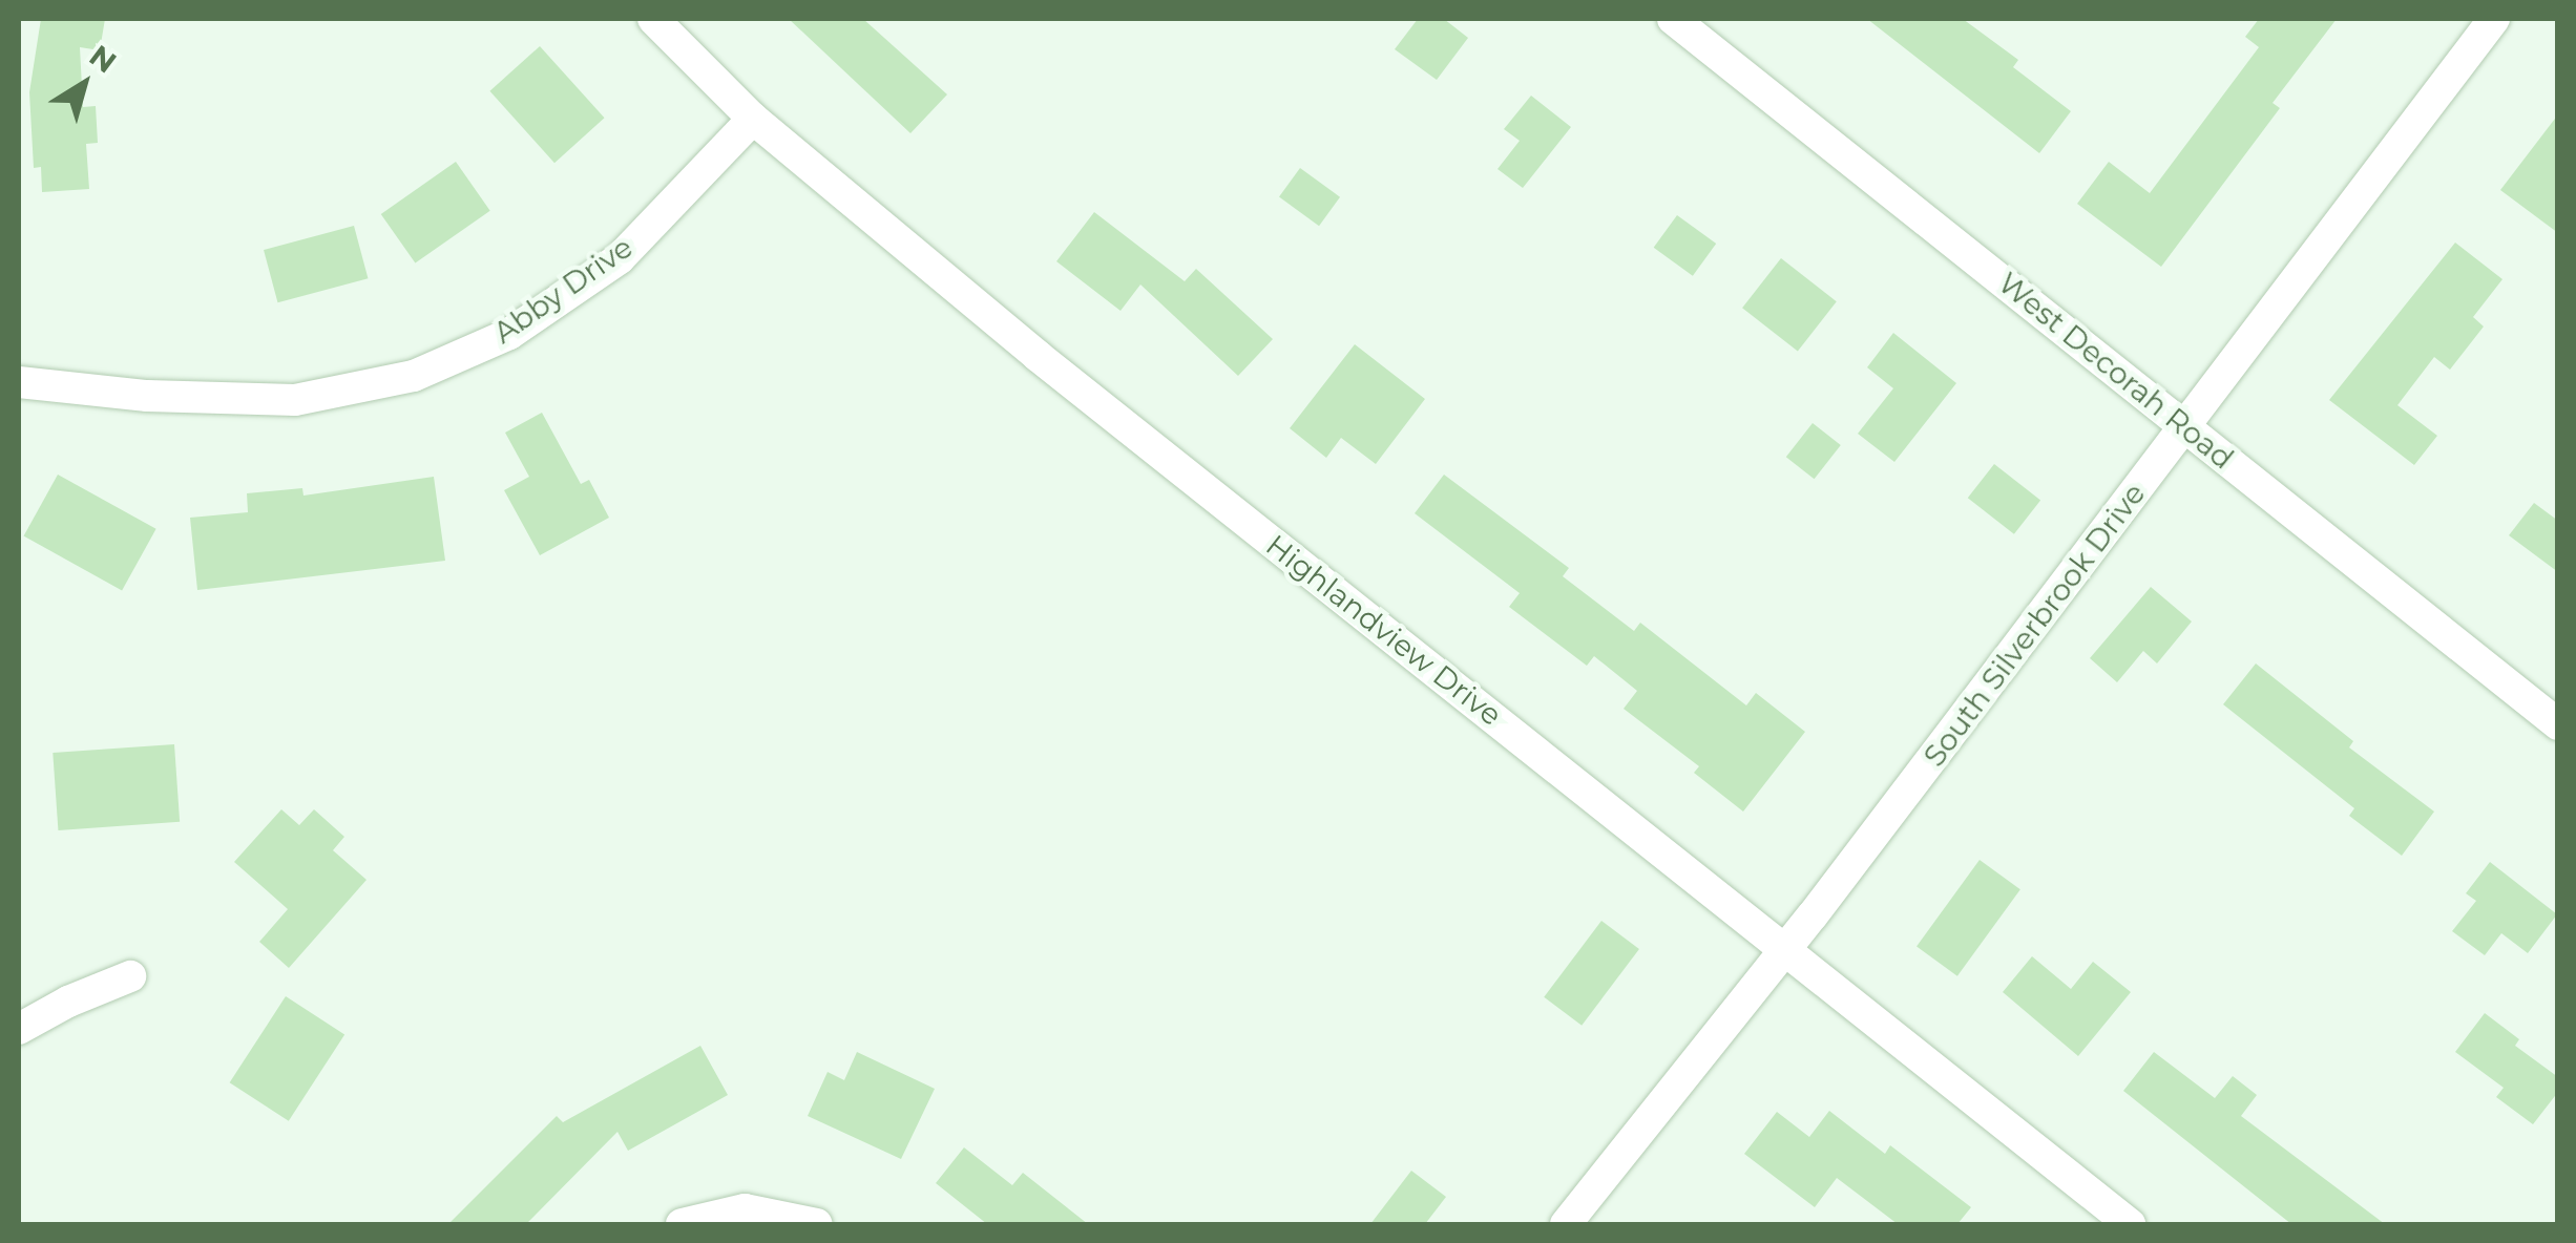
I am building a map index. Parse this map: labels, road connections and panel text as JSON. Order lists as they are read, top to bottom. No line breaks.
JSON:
{"streets":{"street":["Abby Drive","West Decorah Road","South Silverbrook Drive","Highlandview Drive"]},"crossings":[["Abby Drive","Highlandview Drive"],["West Decorah Road","South Silverbrook Drive"],["South Silverbrook Drive","Highlandview Drive"]],"north":"top right"}
